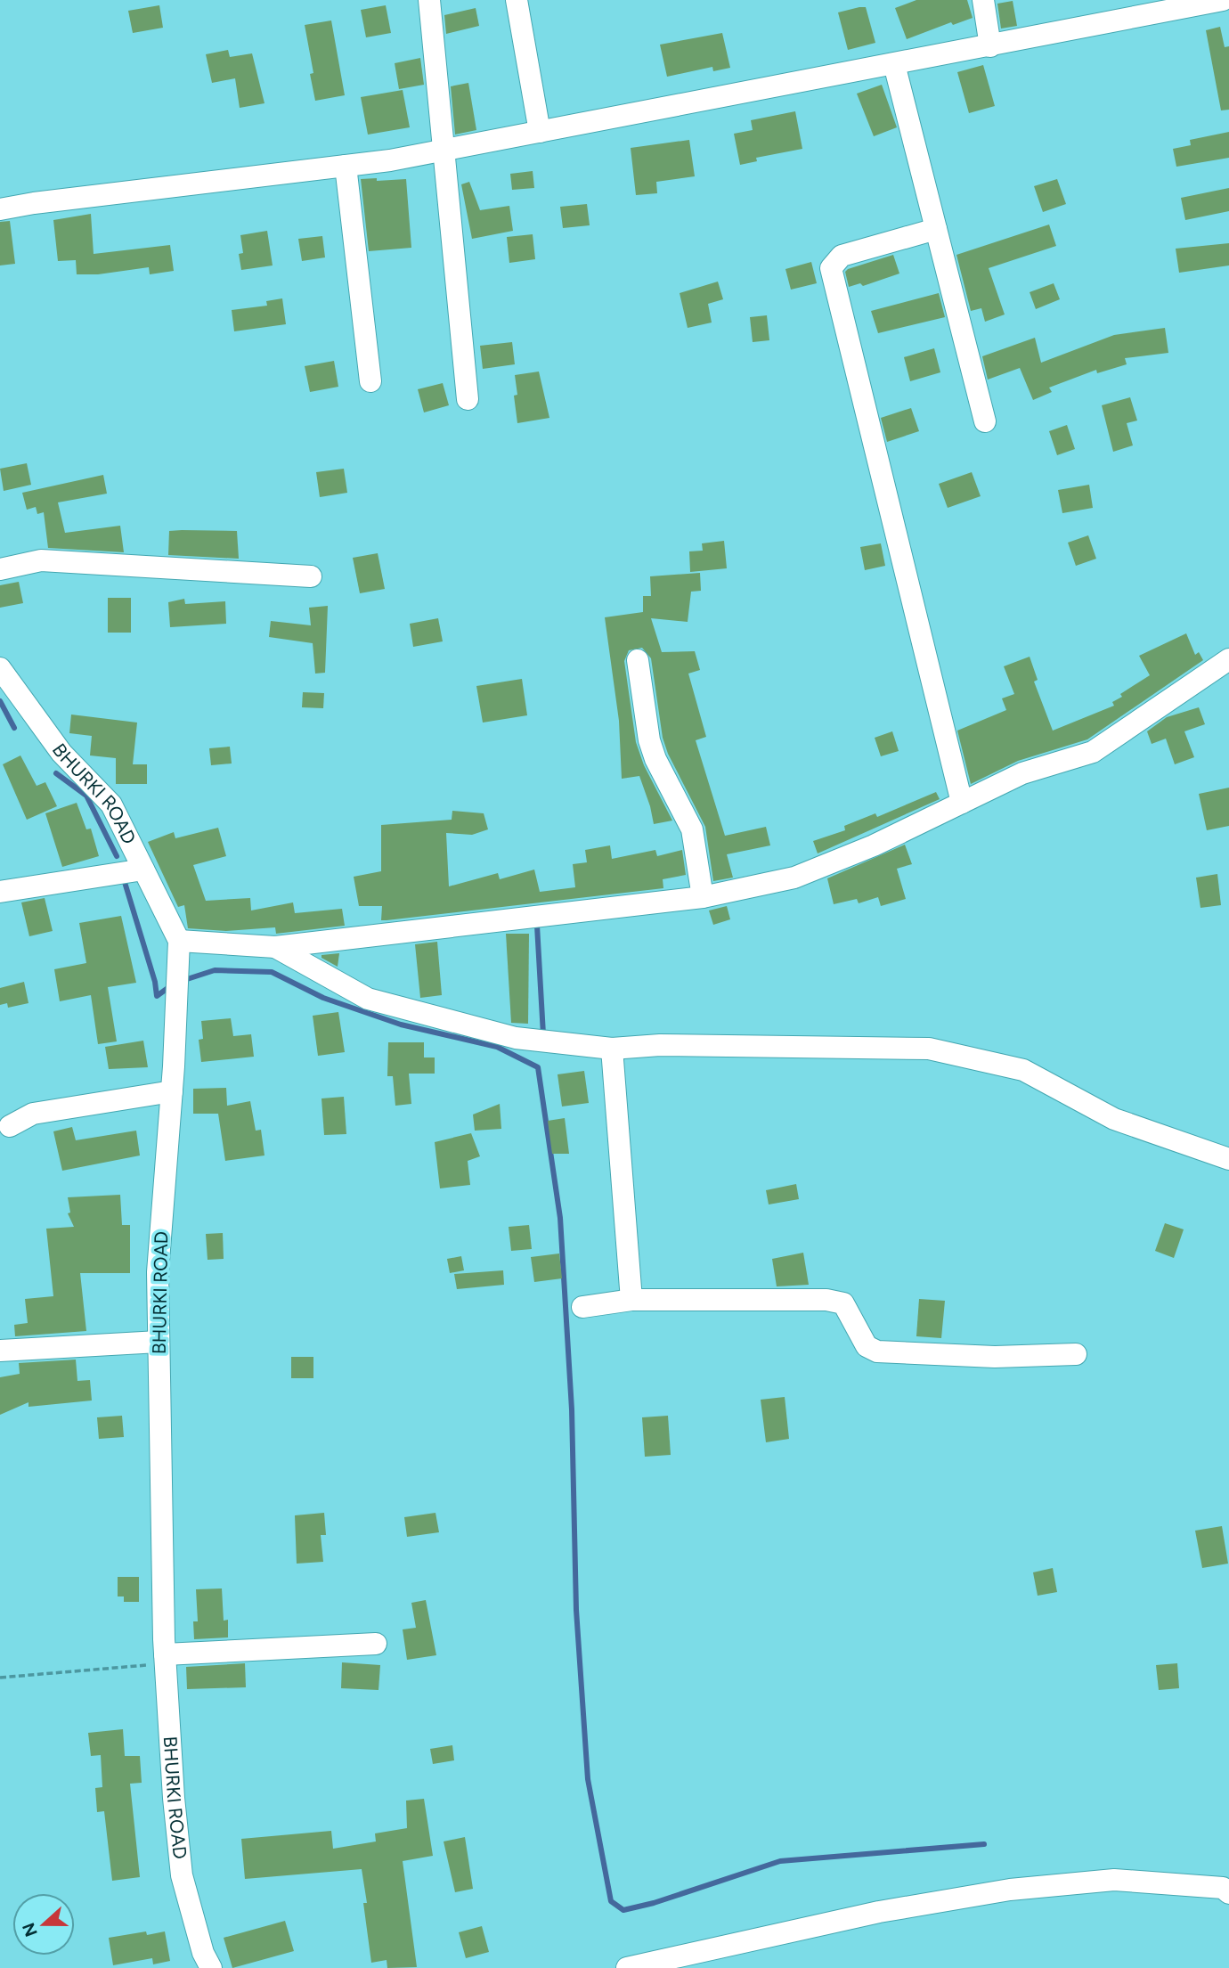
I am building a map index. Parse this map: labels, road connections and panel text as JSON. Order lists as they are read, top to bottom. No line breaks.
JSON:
{"streets":{"street":["BHURKI ROAD"]},"north":"left"}
